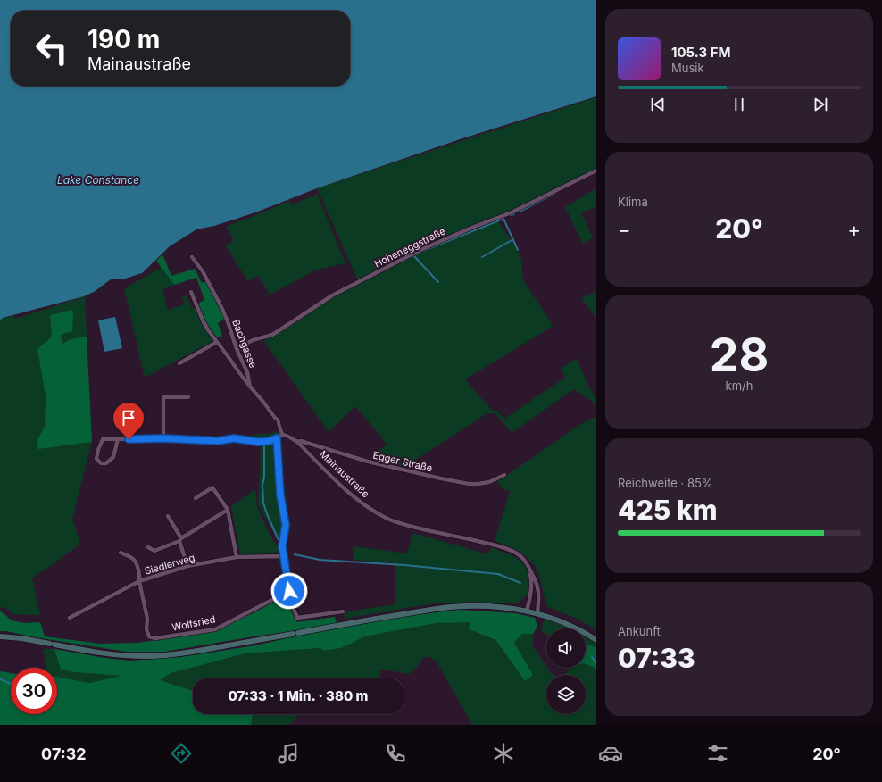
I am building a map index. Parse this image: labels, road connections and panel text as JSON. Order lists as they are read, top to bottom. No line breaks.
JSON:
{"streets":{"street":["Hoheneggstraße","Bachgasse","Egger Straße","Mainaustraße","Siedlerweg","Wolfsried"]},"crossings":[["Hoheneggstraße","Bachgasse"],["Bachgasse","Mainaustraße"],["Egger Straße","Mainaustraße"],["Siedlerweg","Wolfsried"]],"water":["Lake Constance"],"page":{"turn":["190 m","Mainaustraße"],"song":["105.3 FM","Musik"],"tile":["Klima",["28","km/h"],["Reichweite · 85%","425 km"],["Ankunft","07:33"]],"heat":["−","20°","+"],"limit":"30","trip":"07:33 · 1 Min. · 380 m","tabs":["07:32","20°"]}}
